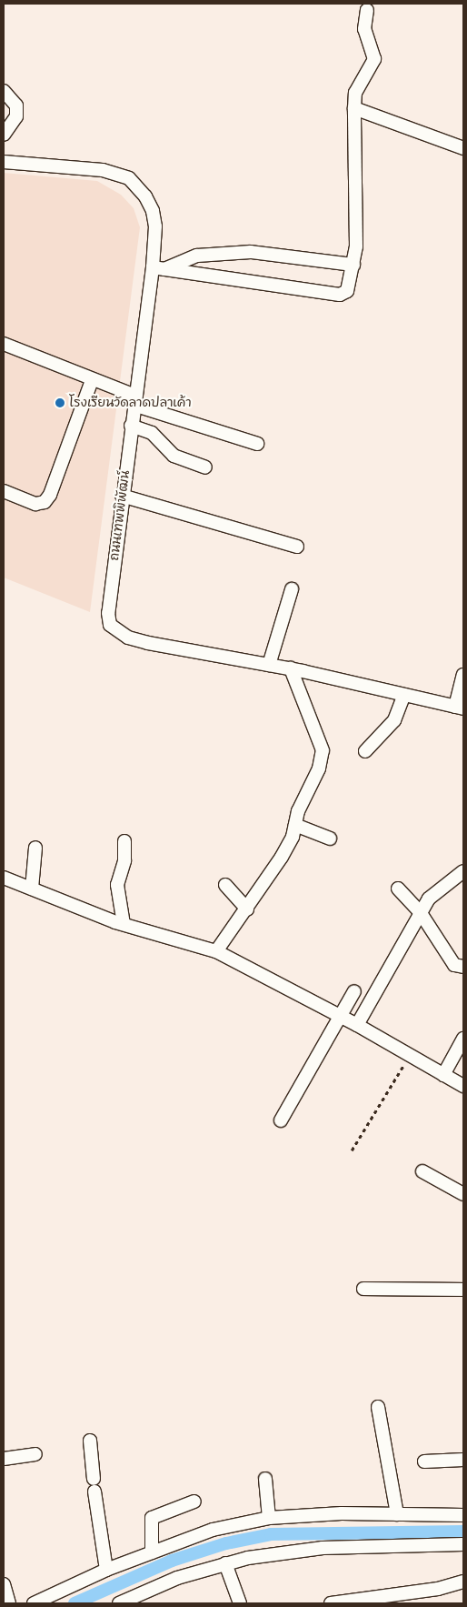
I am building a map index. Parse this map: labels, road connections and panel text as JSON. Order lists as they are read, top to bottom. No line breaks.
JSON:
{"streets":{"street":["ถนนเทพพิพัฒน์"]},"places":["โรงเรียนวัดลาดปลาเค้า"]}
